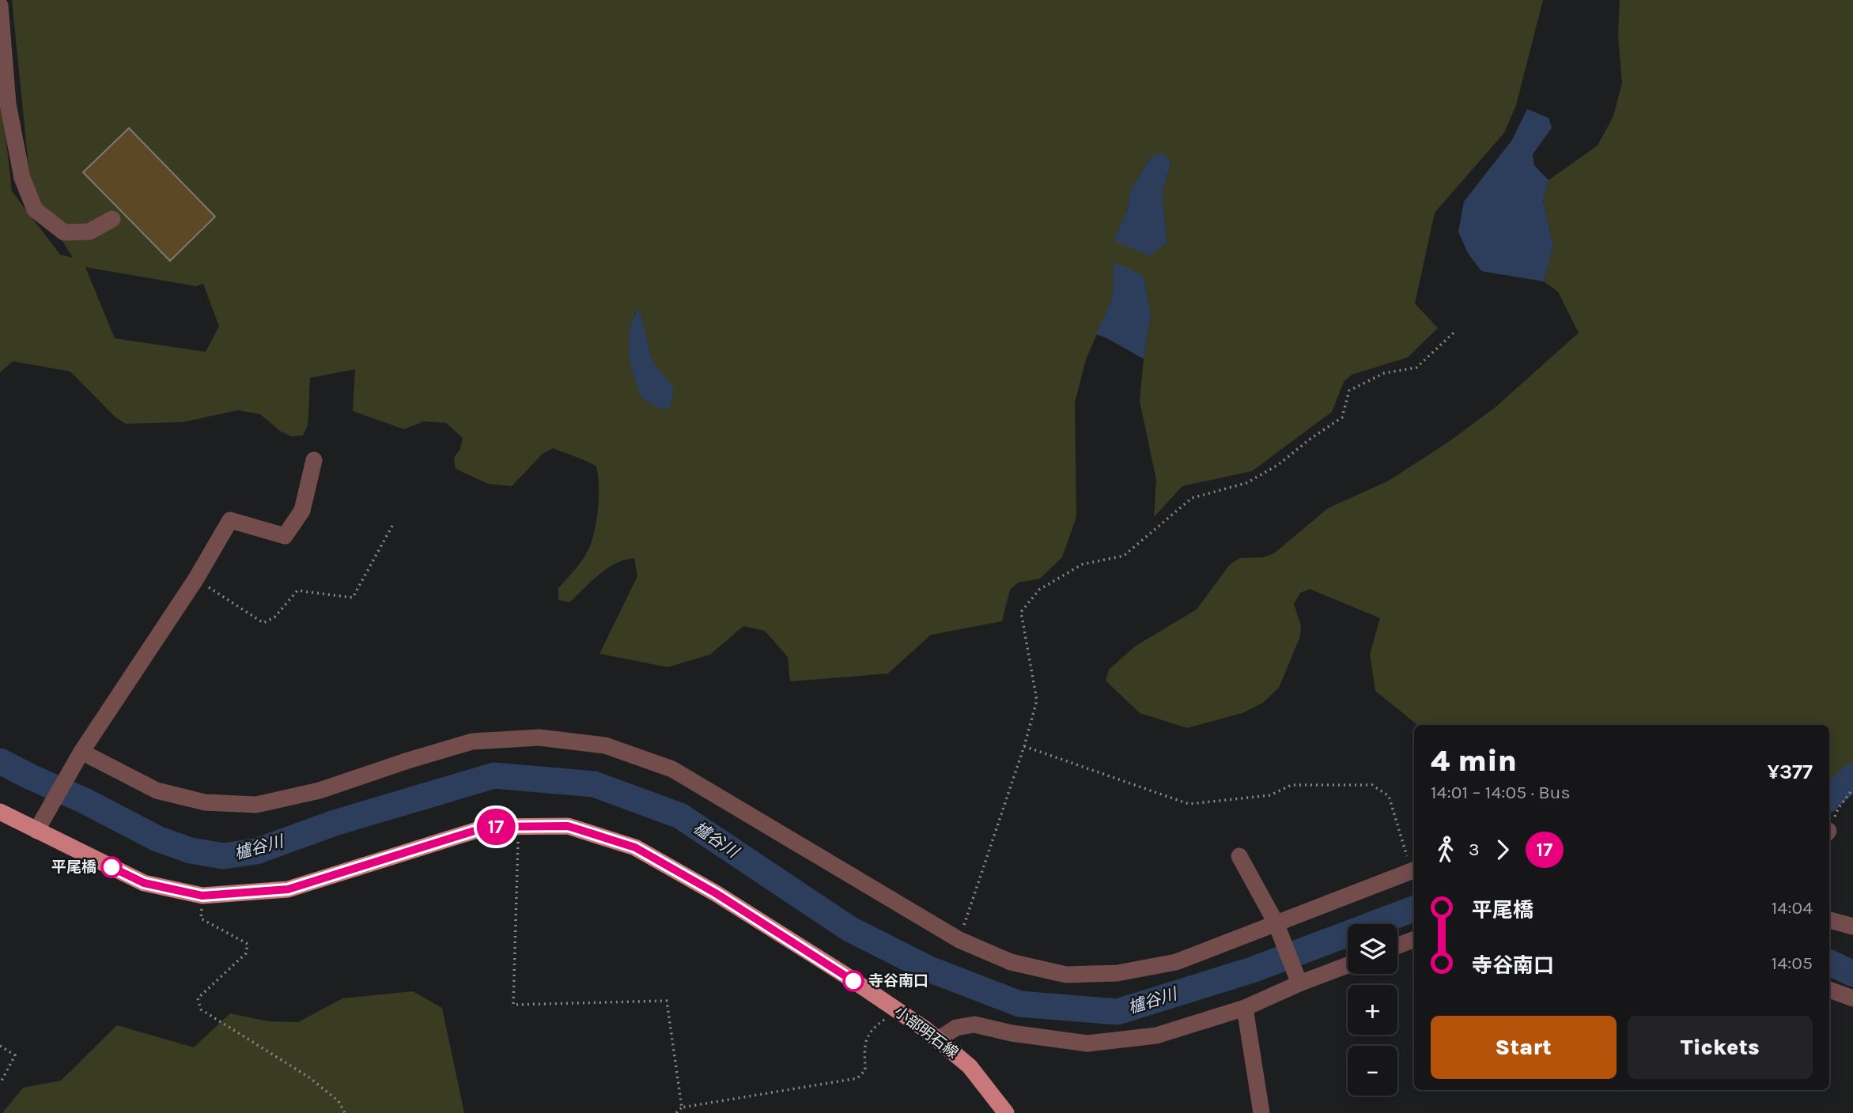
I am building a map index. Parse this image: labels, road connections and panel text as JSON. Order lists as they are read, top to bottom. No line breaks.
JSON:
{"streets":{"main road":["小部明石線"]},"water":["櫨谷川"],"places":["平尾橋","寺谷南口"],"lines":["bus line 17"],"page":{"on_map":"17","heading":["4 min","14:01 – 14:05 · Bus","¥377"],"legs":["3","17"],"list":[{"name":"平尾橋","value":"14:04"},{"name":"寺谷南口","value":"14:05"}],"map_buttons":["+","−"],"buttons":["Start","Tickets"]}}
